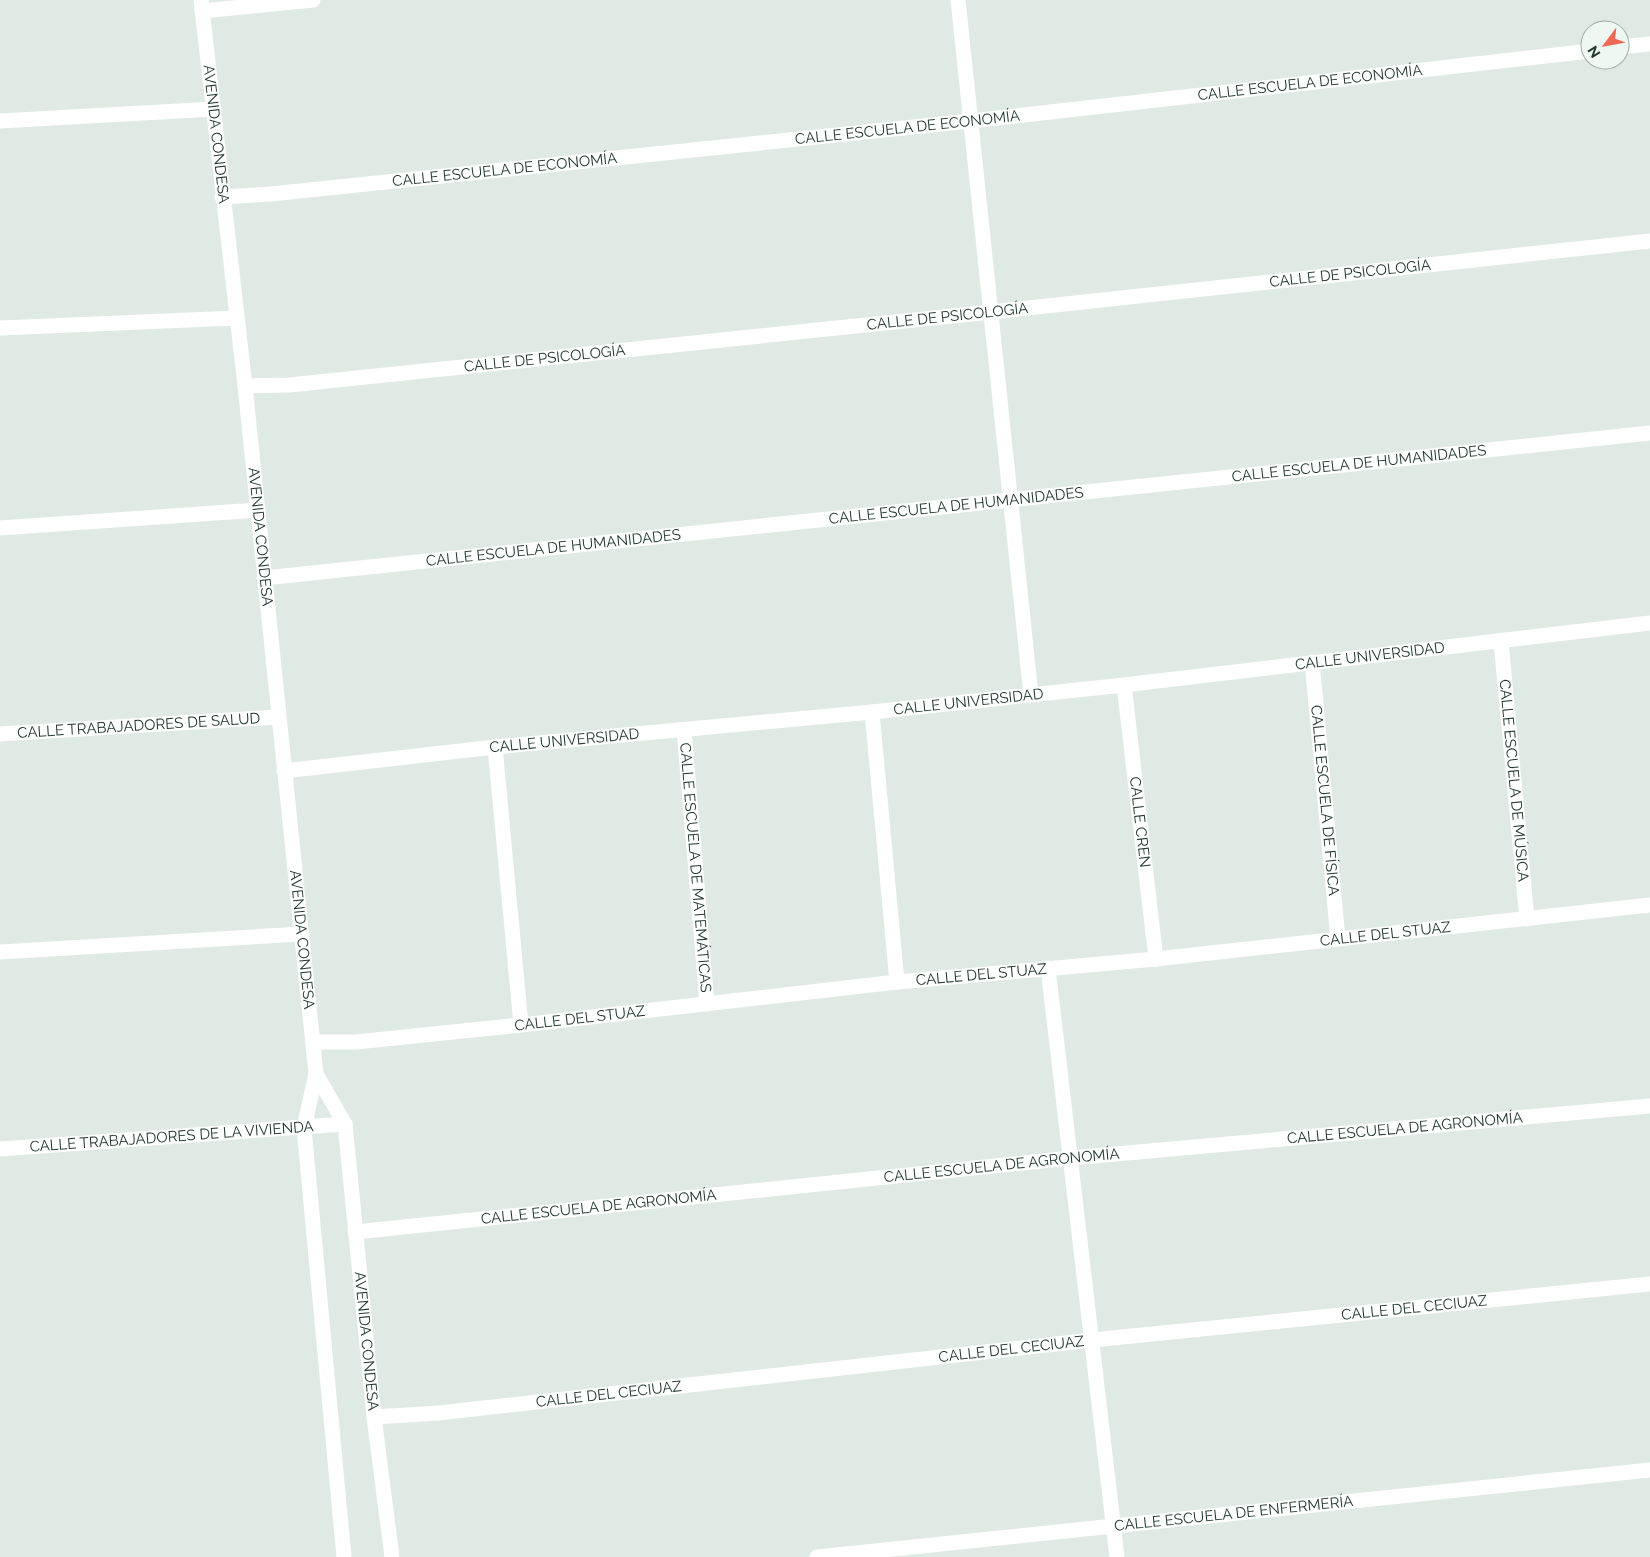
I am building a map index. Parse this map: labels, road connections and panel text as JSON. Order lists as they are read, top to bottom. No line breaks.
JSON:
{"streets":{"street":["CALLE ESCUELA DE ECONOMÍA","AVENIDA CONDESA","CALLE DE PSICOLOGÍA","CALLE ESCUELA DE HUMANIDADES","CALLE UNIVERSIDAD","CALLE TRABAJADORES DE SALUD","CALLE ESCUELA DE MÚSICA","CALLE ESCUELA DE FÍSICA","CALLE CREN","CALLE ESCUELA DE MATEMÁTICAS","CALLE DEL STUAZ","CALLE ESCUELA DE AGRONOMÍA","CALLE TRABAJADORES DE LA VIVIENDA","CALLE DEL CECIUAZ","CALLE ESCUELA DE ENFERMERÍA"]},"crossings":[["CALLE ESCUELA DE ECONOMÍA","AVENIDA CONDESA"],["AVENIDA CONDESA","CALLE DE PSICOLOGÍA"],["AVENIDA CONDESA","CALLE ESCUELA DE HUMANIDADES"],["AVENIDA CONDESA","CALLE UNIVERSIDAD"],["AVENIDA CONDESA","CALLE TRABAJADORES DE SALUD"],["AVENIDA CONDESA","CALLE DEL STUAZ"],["AVENIDA CONDESA","CALLE ESCUELA DE AGRONOMÍA"],["AVENIDA CONDESA","CALLE TRABAJADORES DE LA VIVIENDA"],["AVENIDA CONDESA","CALLE DEL CECIUAZ"],["CALLE UNIVERSIDAD","CALLE ESCUELA DE MÚSICA"],["CALLE UNIVERSIDAD","CALLE ESCUELA DE FÍSICA"],["CALLE UNIVERSIDAD","CALLE CREN"],["CALLE UNIVERSIDAD","CALLE ESCUELA DE MATEMÁTICAS"],["CALLE ESCUELA DE MÚSICA","CALLE DEL STUAZ"],["CALLE ESCUELA DE FÍSICA","CALLE DEL STUAZ"],["CALLE CREN","CALLE DEL STUAZ"],["CALLE ESCUELA DE MATEMÁTICAS","CALLE DEL STUAZ"]],"north":"bottom left"}
